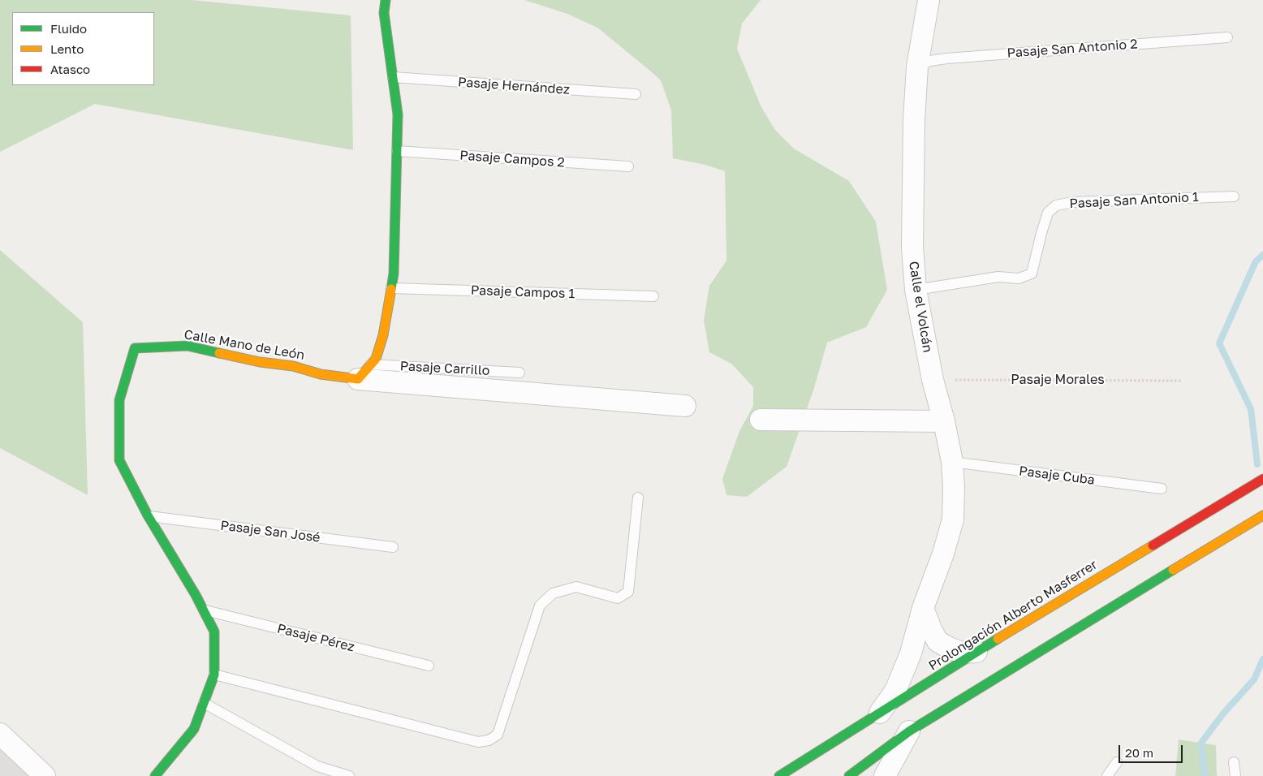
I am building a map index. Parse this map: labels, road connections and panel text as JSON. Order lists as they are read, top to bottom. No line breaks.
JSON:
{"streets":{"street":["Calle el Volcán","Calle Mano de León","Prolongación Alberto Masferrer"],"lane":["Pasaje San Antonio 2","Pasaje Hernández","Pasaje Campos 2","Pasaje San Antonio 1","Pasaje Campos 1","Pasaje Carrillo","Pasaje Cuba","Pasaje San José","Pasaje Pérez"],"path":["Pasaje Morales"]},"crossings":[["Pasaje San Antonio 2","Calle el Volcán"],["Pasaje San Antonio 1","Calle el Volcán"],["Calle el Volcán","Pasaje Morales"],["Calle el Volcán","Pasaje Cuba"],["Calle el Volcán","Prolongación Alberto Masferrer"],["Calle Mano de León","Pasaje Carrillo"],["Calle Mano de León","Pasaje San José"],["Calle Mano de León","Pasaje Pérez"]],"legend":["Fluido","Lento","Atasco"],"scale_bar":"20 m"}
